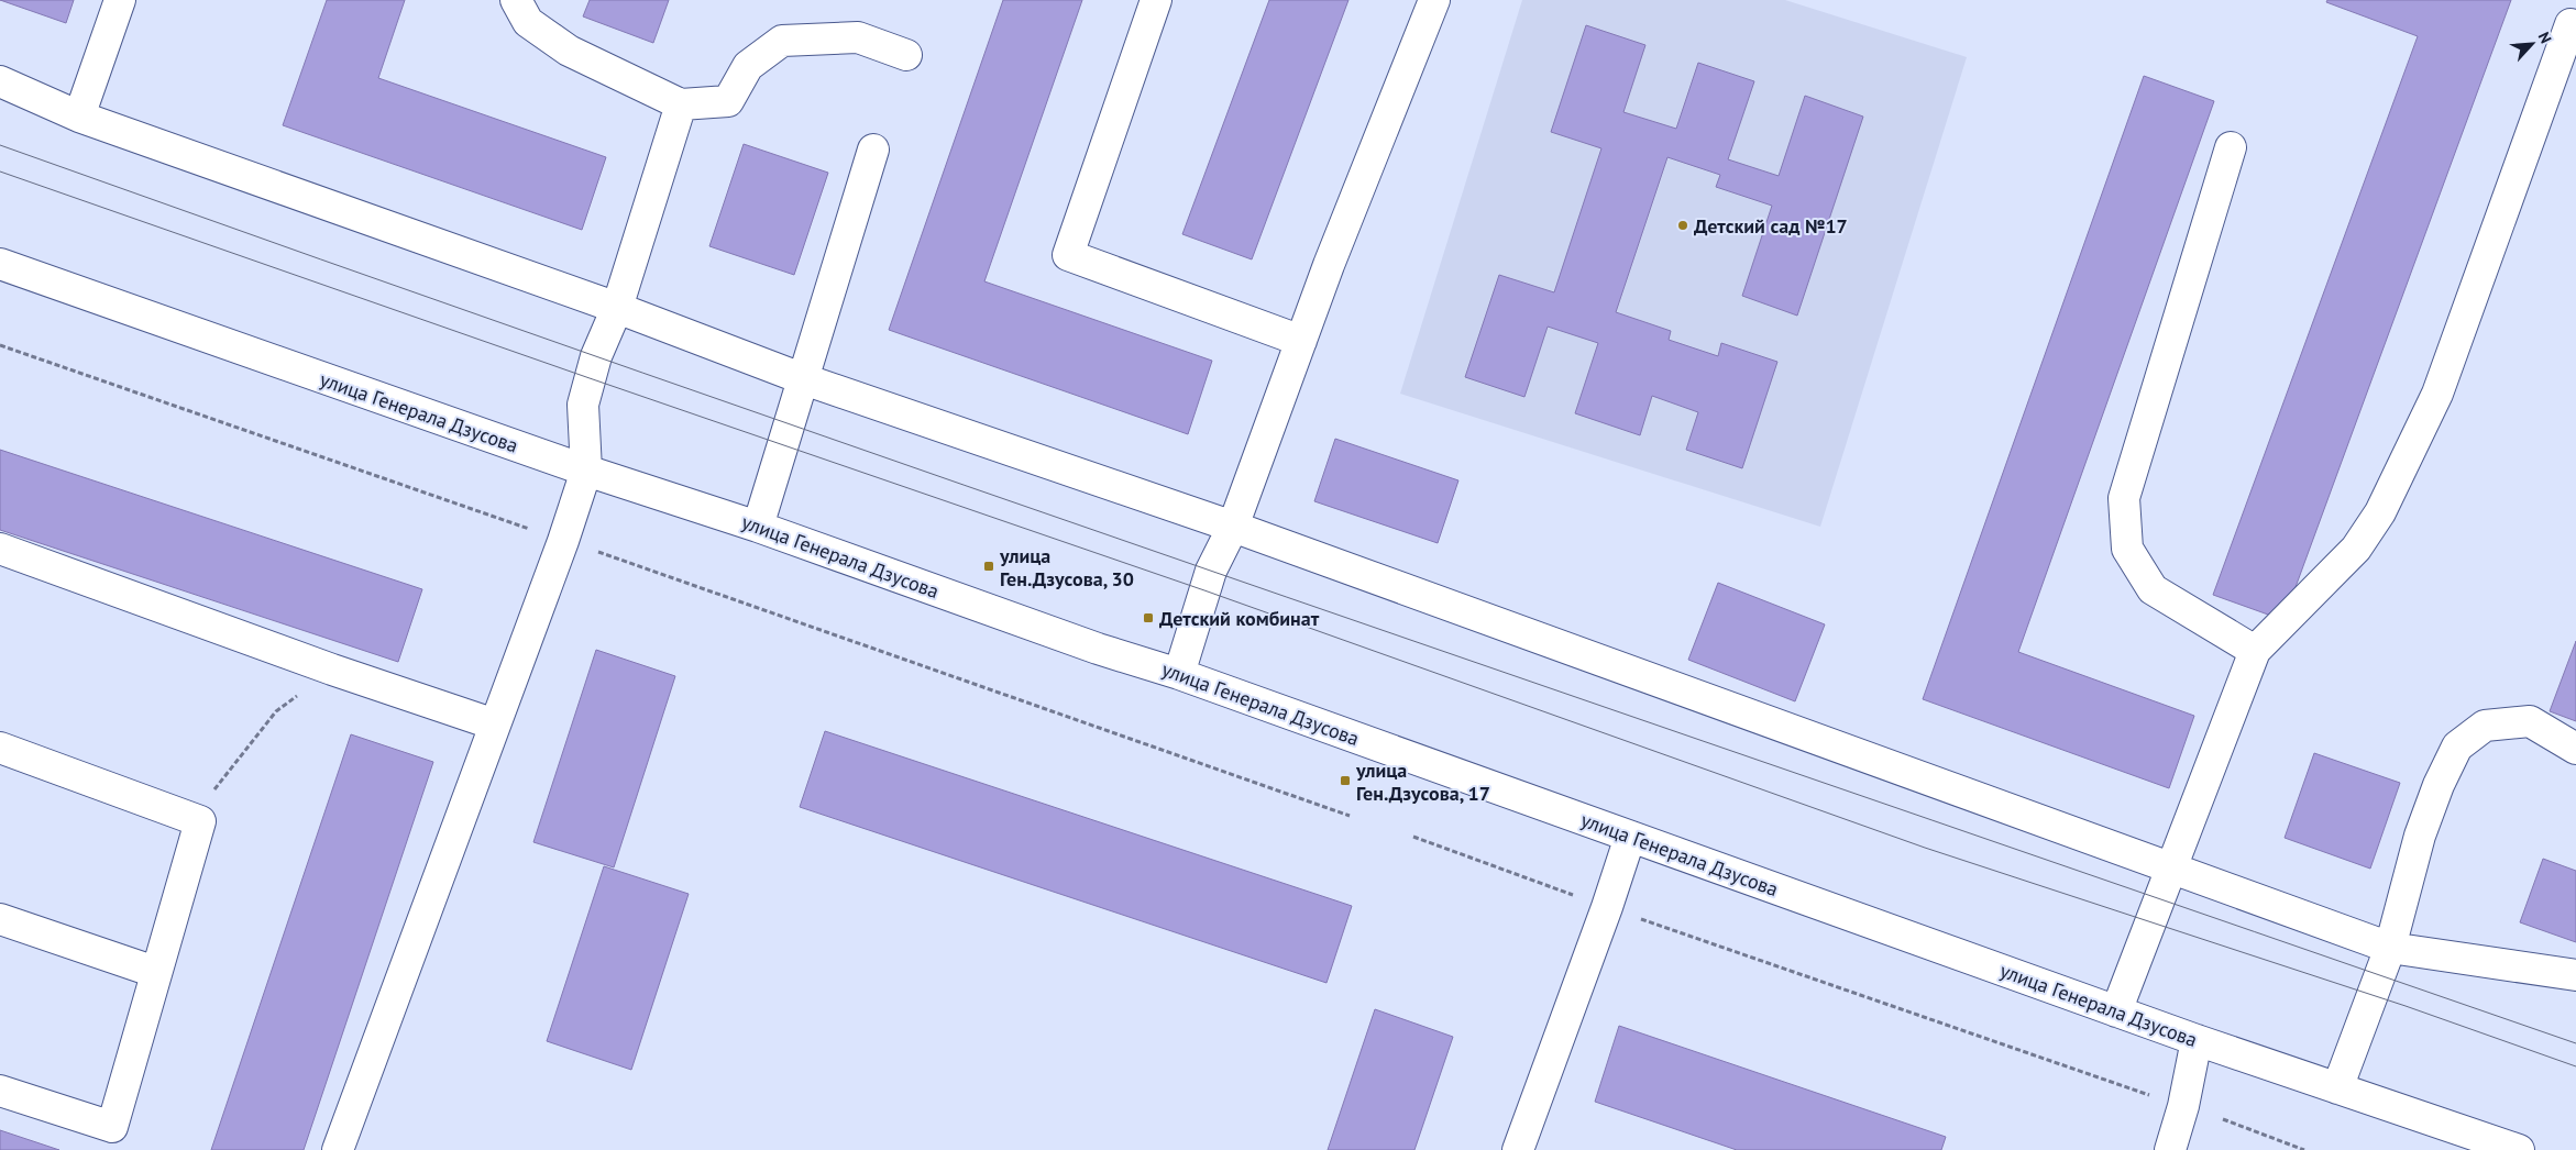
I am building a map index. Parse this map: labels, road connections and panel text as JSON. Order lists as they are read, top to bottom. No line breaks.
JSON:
{"streets":{"street":["улица Генерала Дзусова"]},"places":{"other":["Детский сад №17"],"transit":["улица Ген.Дзусова, 30","Детский комбинат","улица Ген.Дзусова, 17"]},"north":"top right"}
